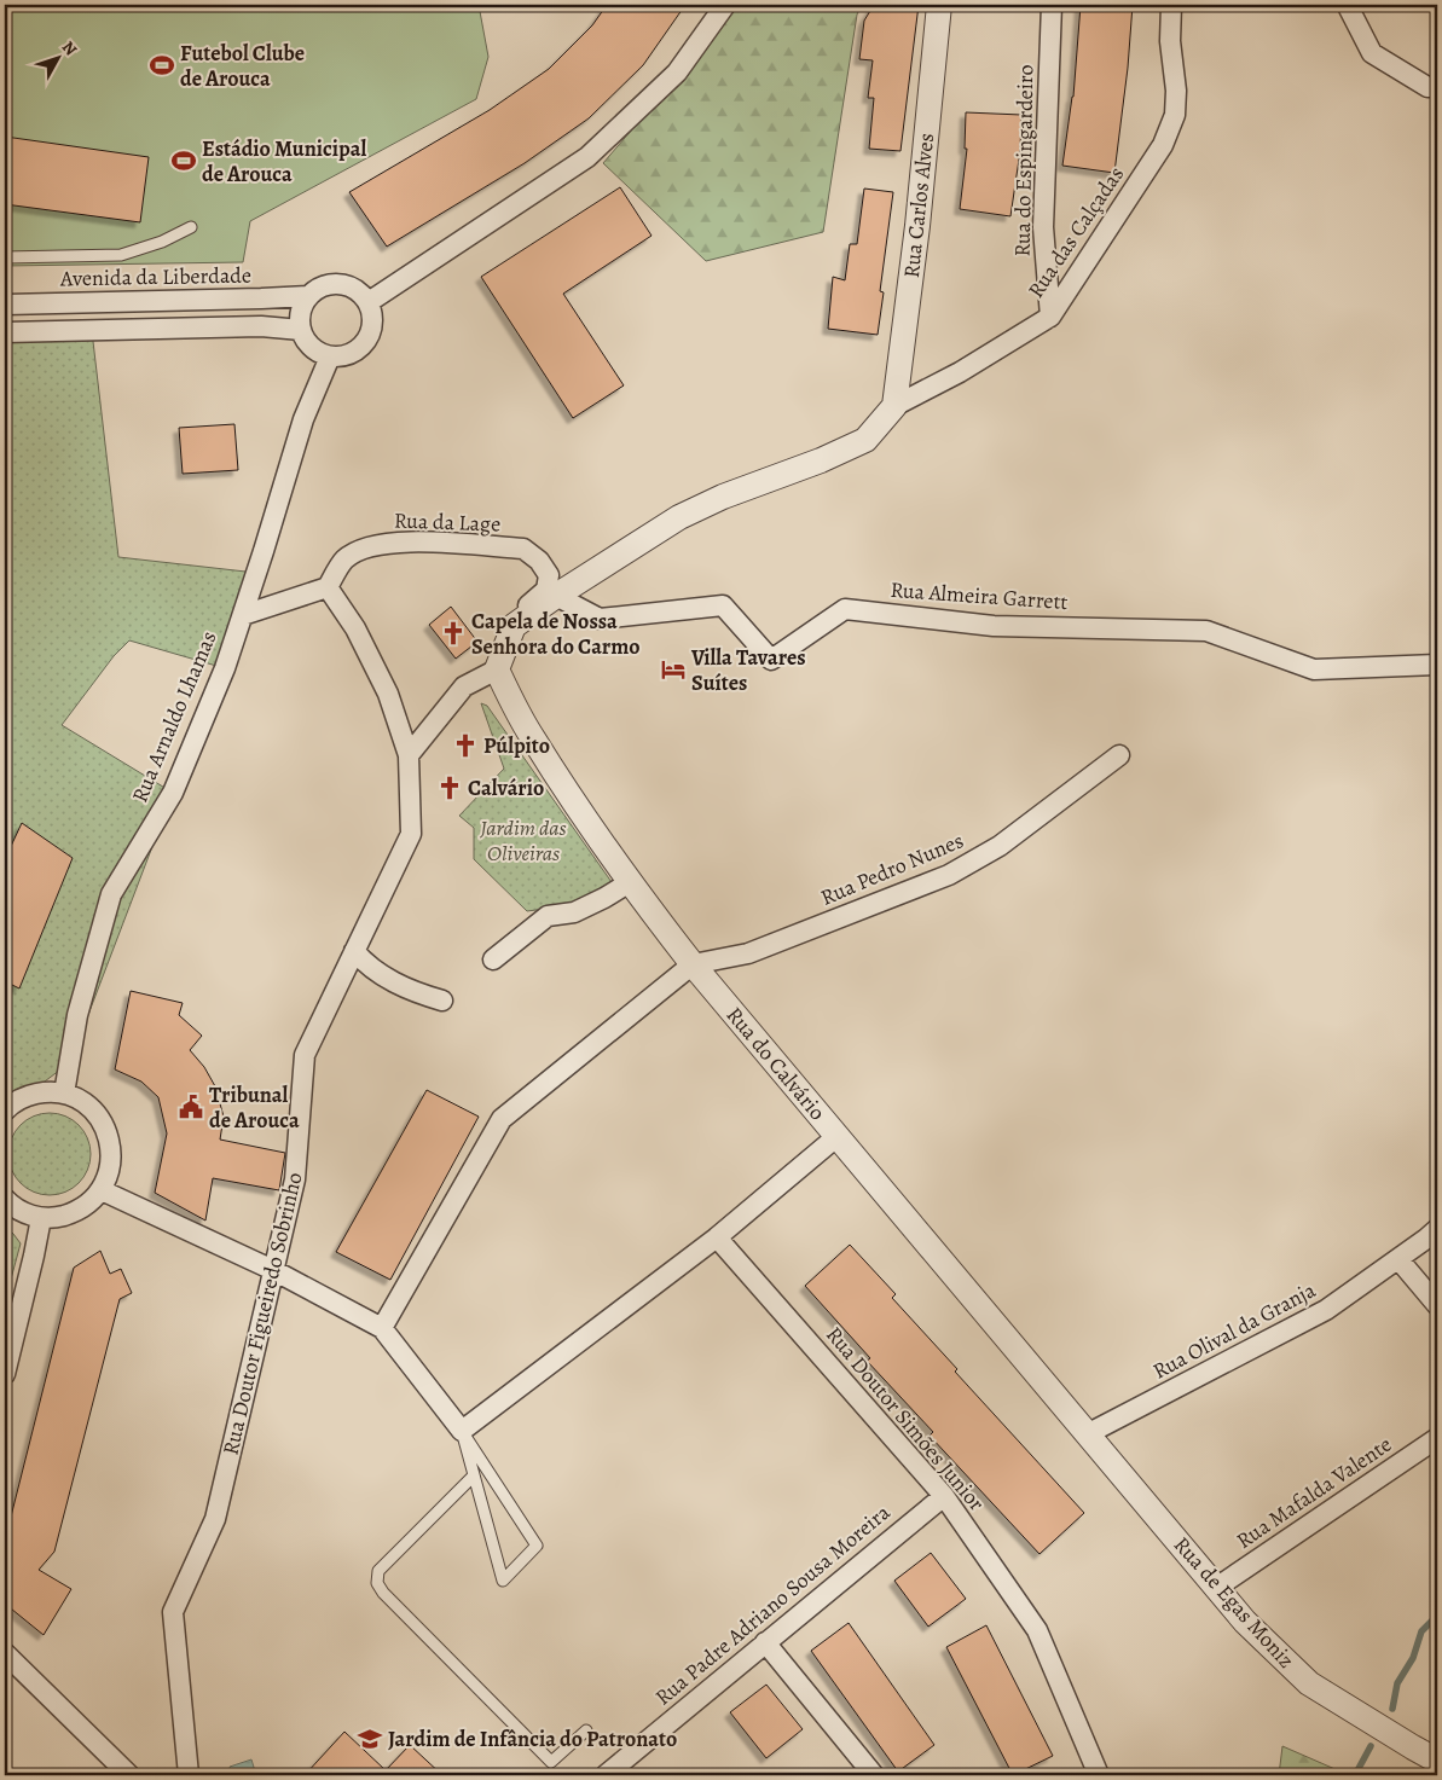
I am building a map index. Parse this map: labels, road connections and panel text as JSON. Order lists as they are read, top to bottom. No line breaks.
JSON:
{"streets":{"street":["Rua do Espingardeiro","Rua Carlos Alves","Rua das Calçadas","Avenida da Liberdade","Rua da Lage","Rua Almeira Garrett","Rua Arnaldo Lhamas","Rua Pedro Nunes","Rua do Calvário","Rua Doutor Figueiredo Sobrinho","Rua Olival da Granja","Rua Doutor Simões Junior","Rua Mafalda Valente","Rua de Egas Moniz","Rua Padre Adriano Sousa Moreira"]},"crossings":[["Rua do Espingardeiro","Rua das Calçadas"],["Rua Carlos Alves","Rua das Calçadas"],["Avenida da Liberdade","Rua Arnaldo Lhamas"],["Rua da Lage","Rua Doutor Figueiredo Sobrinho"],["Rua Pedro Nunes","Rua do Calvário"],["Rua do Calvário","Rua Olival da Granja"],["Rua do Calvário","Rua de Egas Moniz"],["Rua Olival da Granja","Rua de Egas Moniz"],["Rua Doutor Simões Junior","Rua Padre Adriano Sousa Moreira"],["Rua Mafalda Valente","Rua de Egas Moniz"]],"parks":["Jardim das Oliveiras"],"places":{"sports":["Futebol Clube de Arouca","Estádio Municipal de Arouca"],"church":["Capela de Nossa Senhora do Carmo","Púlpito","Calvário"],"hotel":["Villa Tavares Suítes"],"public building":["Tribunal de Arouca"],"school or university":["Jardim de Infância do Patronato"]},"north":"top right"}
